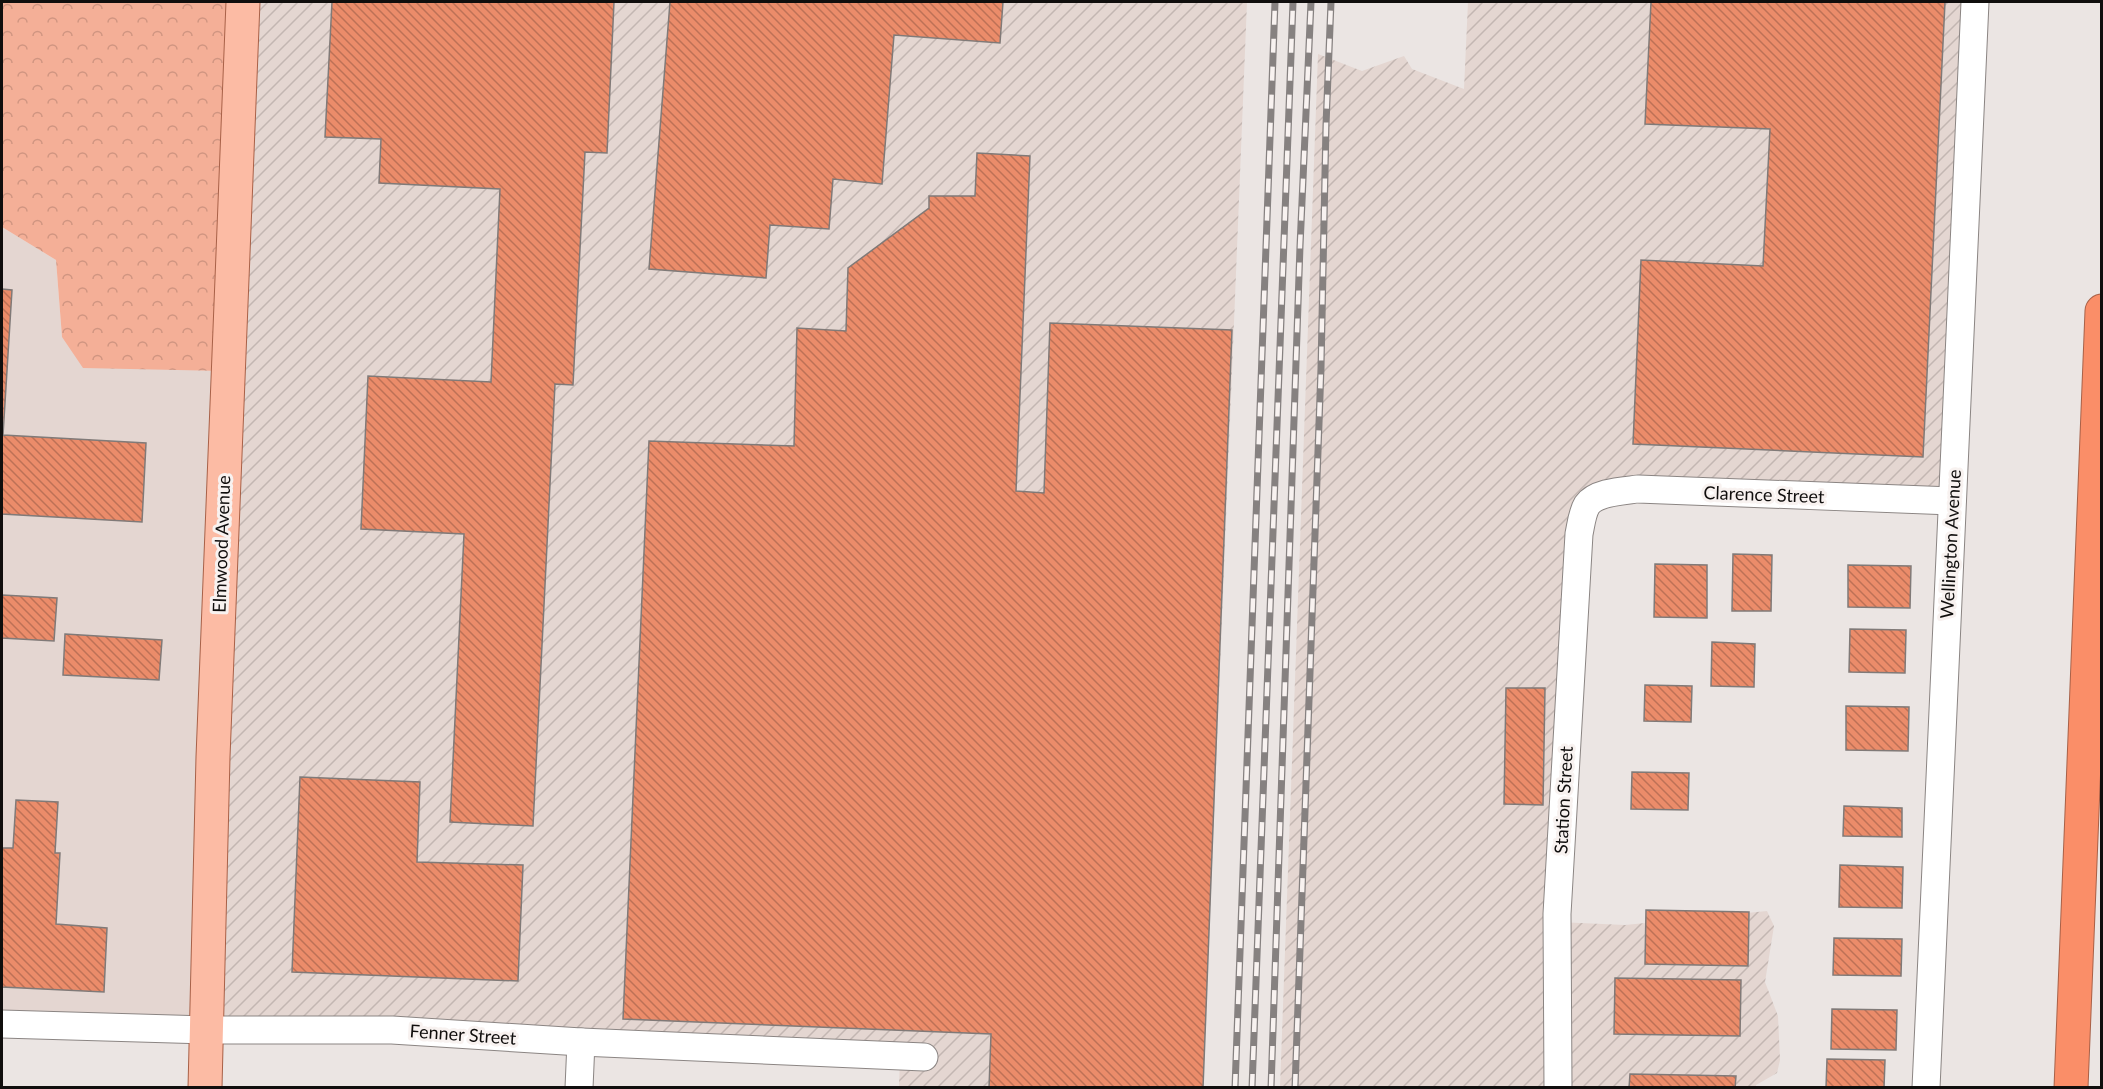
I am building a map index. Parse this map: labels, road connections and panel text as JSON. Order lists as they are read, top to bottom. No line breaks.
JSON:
{"streets":{"main road":["Elmwood Avenue"],"street":["Clarence Street","Wellington Avenue","Station Street","Fenner Street"]},"crossings":[["Clarence Street","Wellington Avenue"],["Clarence Street","Station Street"],["Elmwood Avenue","Fenner Street"]]}
